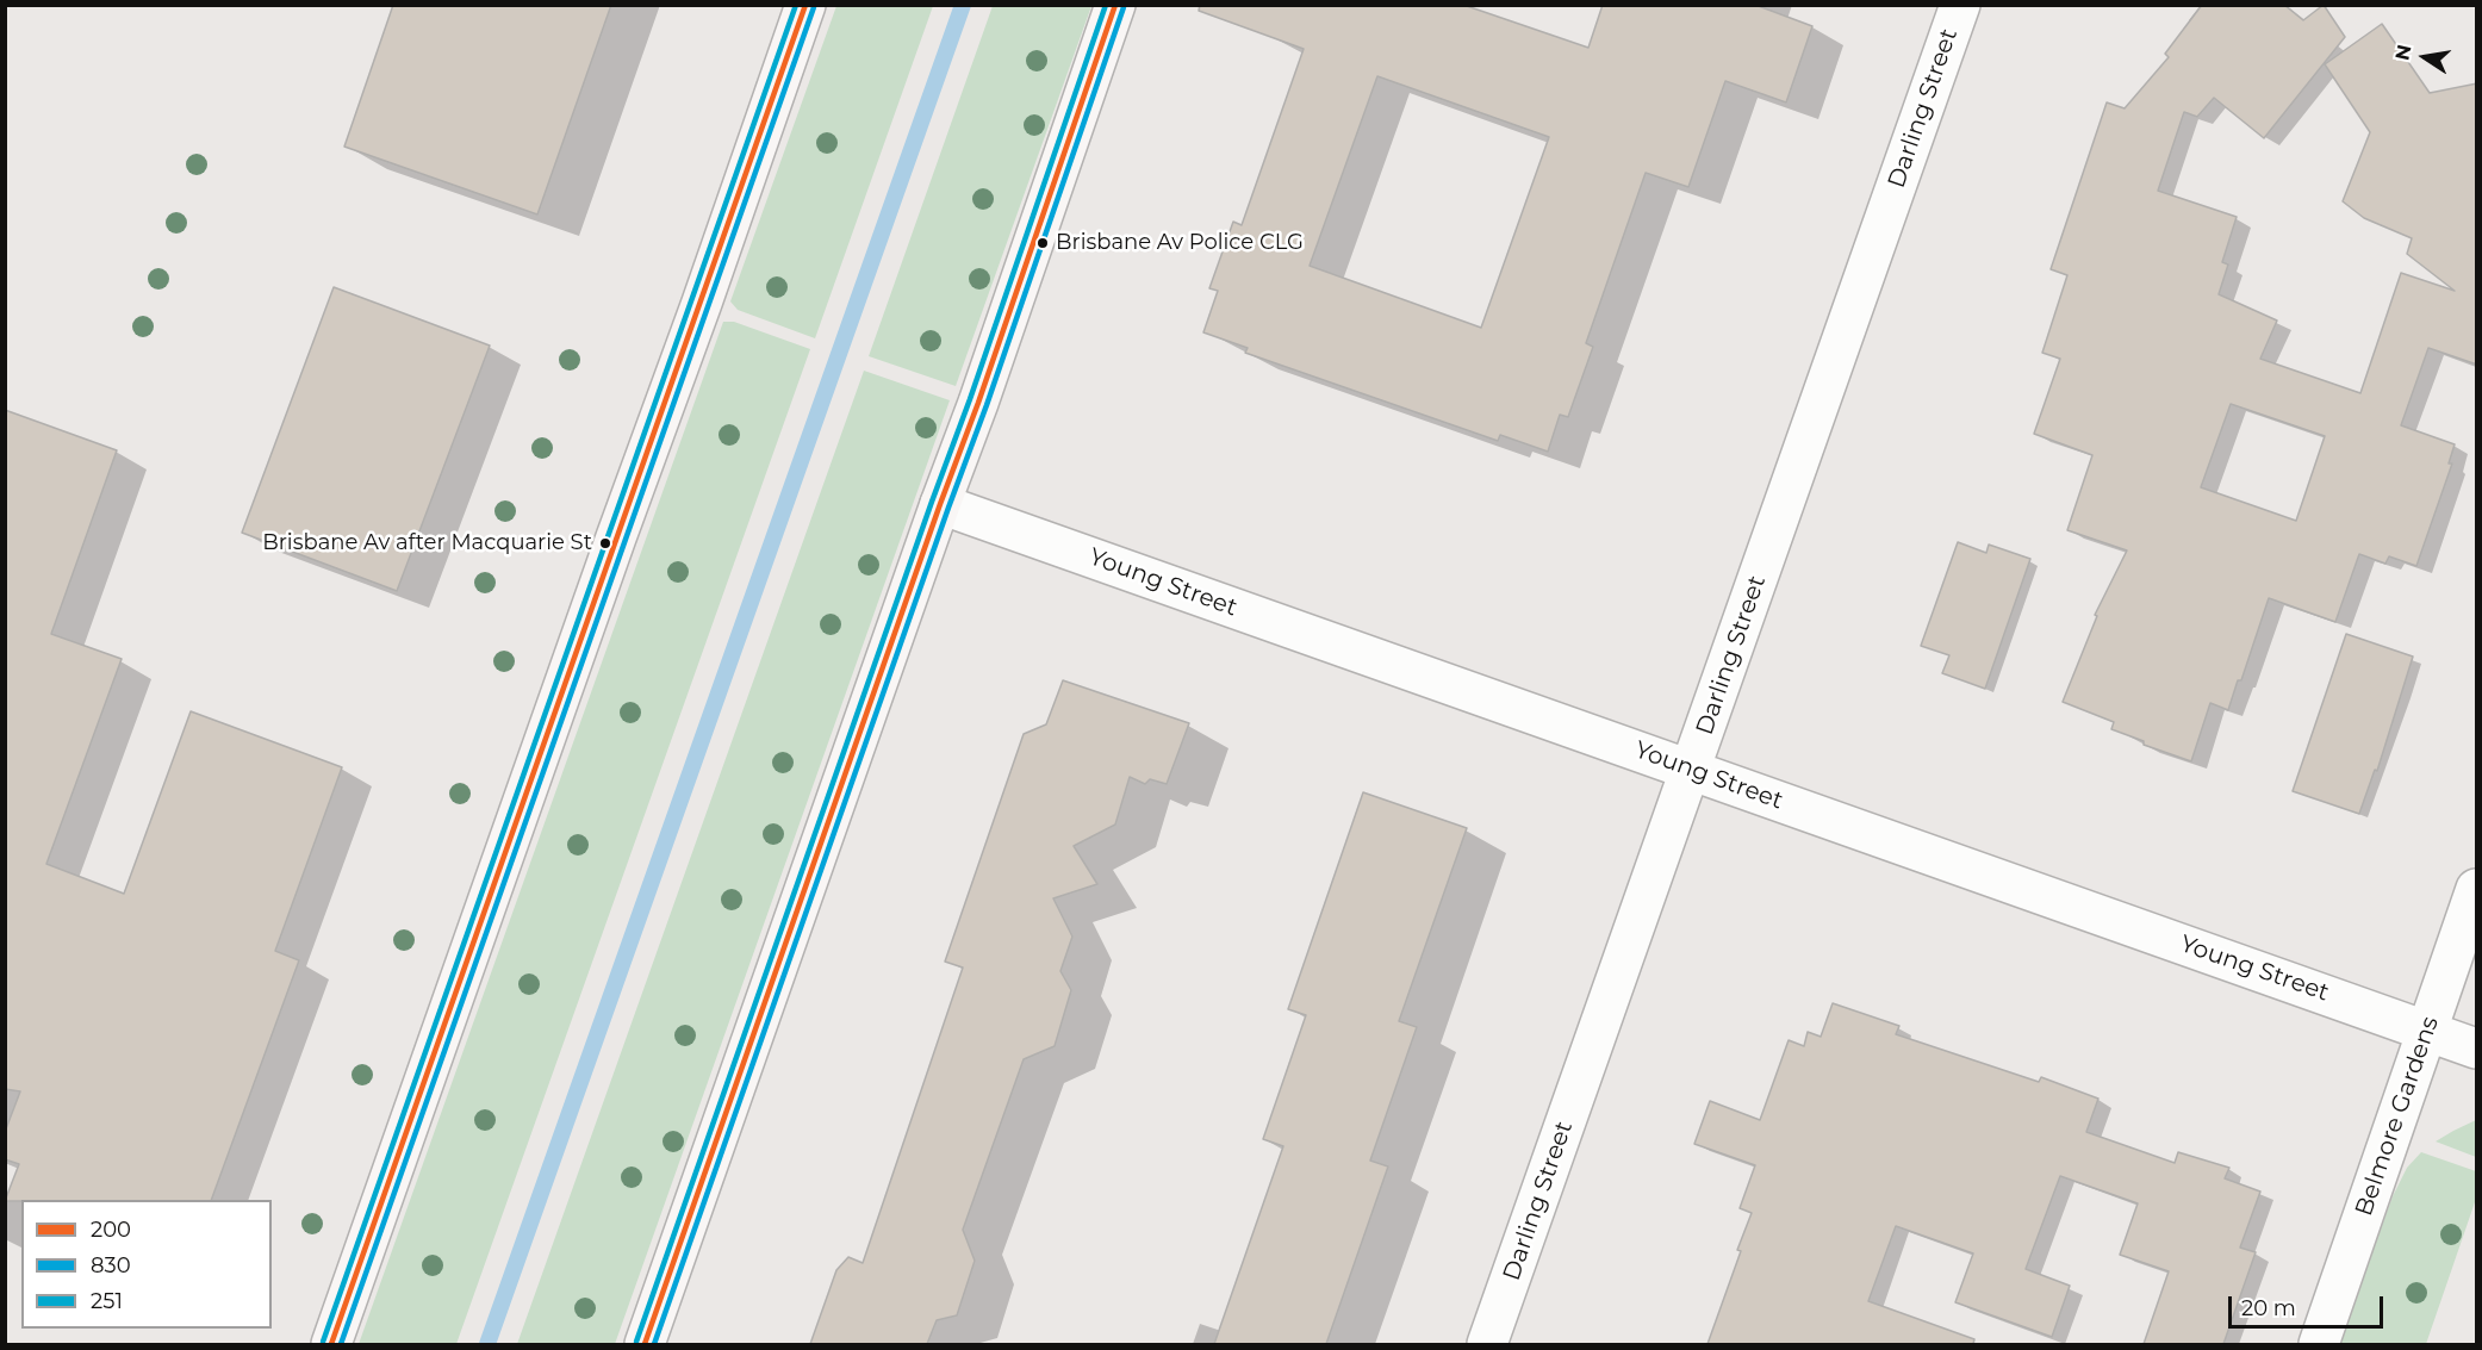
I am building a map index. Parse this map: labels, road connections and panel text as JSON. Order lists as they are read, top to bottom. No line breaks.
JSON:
{"streets":{"street":["Darling Street","Young Street","Belmore Gardens"]},"crossings":[["Darling Street","Young Street"],["Young Street","Belmore Gardens"]],"places":["Brisbane Av Police CLG","Brisbane Av after Macquarie St"],"lines":["transit line 200","transit line 251","transit line 830"],"legend":["200","830","251"],"scale_bar":"20 m","north":"left"}
